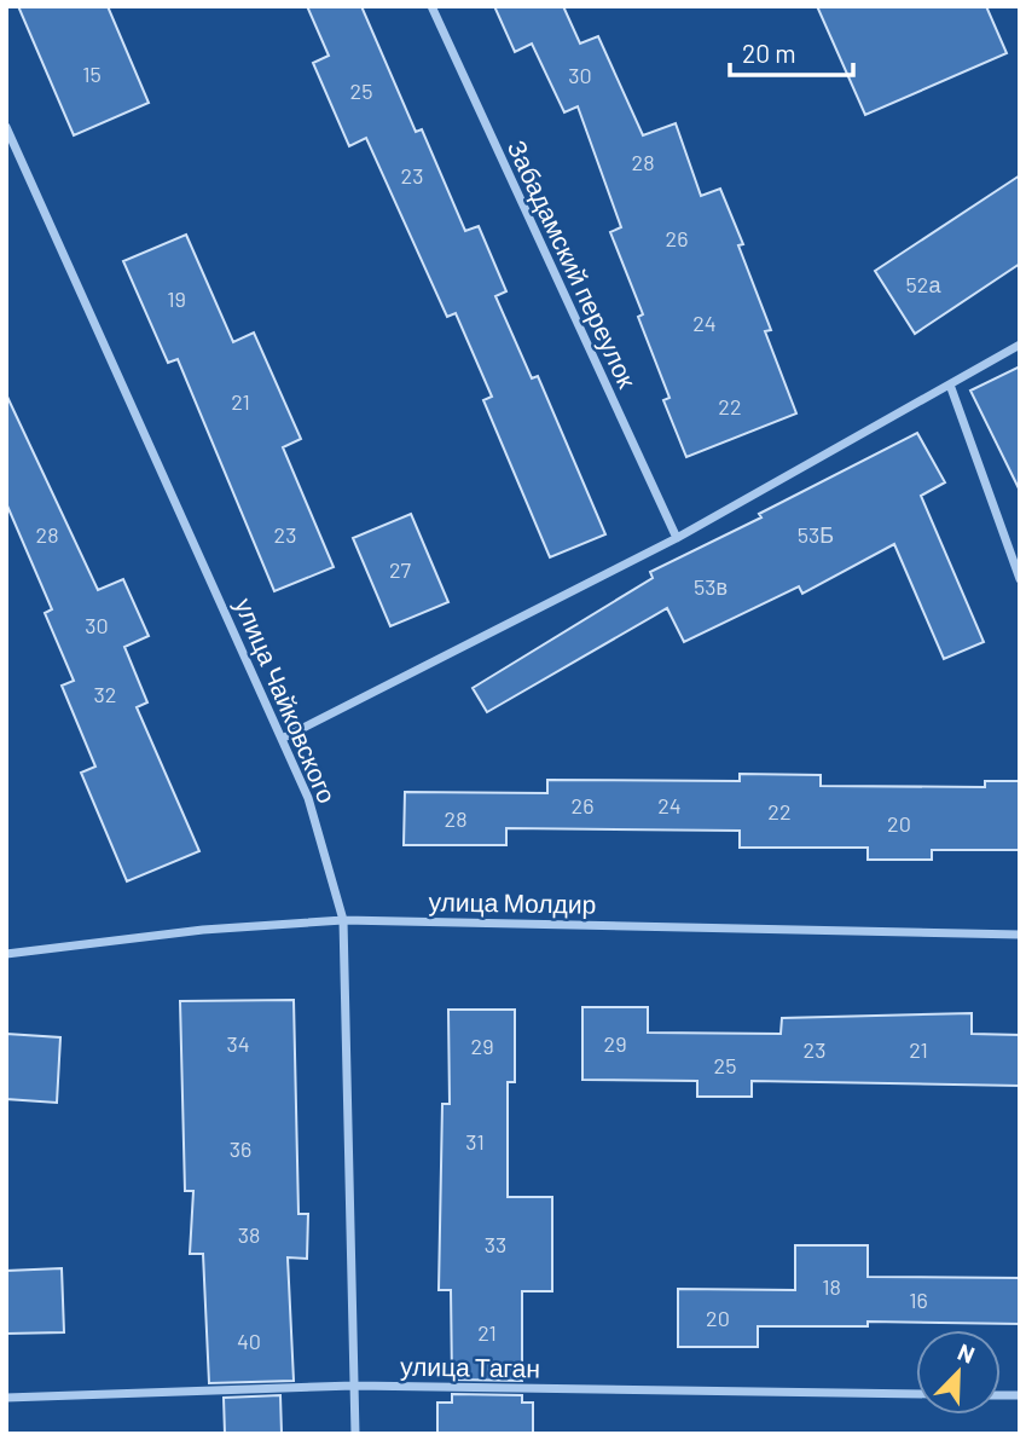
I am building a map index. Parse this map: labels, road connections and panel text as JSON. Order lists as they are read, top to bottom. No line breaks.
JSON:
{"streets":{"street":["Забадамский переулок","улица Чайковского","улица Молдир","улица Таган"]},"crossings":[["улица Чайковского","улица Молдир"],["улица Чайковского","улица Таган"]],"house_numbers":["15","30","25","28","23","26","52а","19","24","21","22","28","23","53Б","27","53в","30","32","26","24","22","28","20","34","29","29","23","21","25","31","36","38","33","18","16","20","21","40"],"scale_bar":"20 m","north":"top right"}
